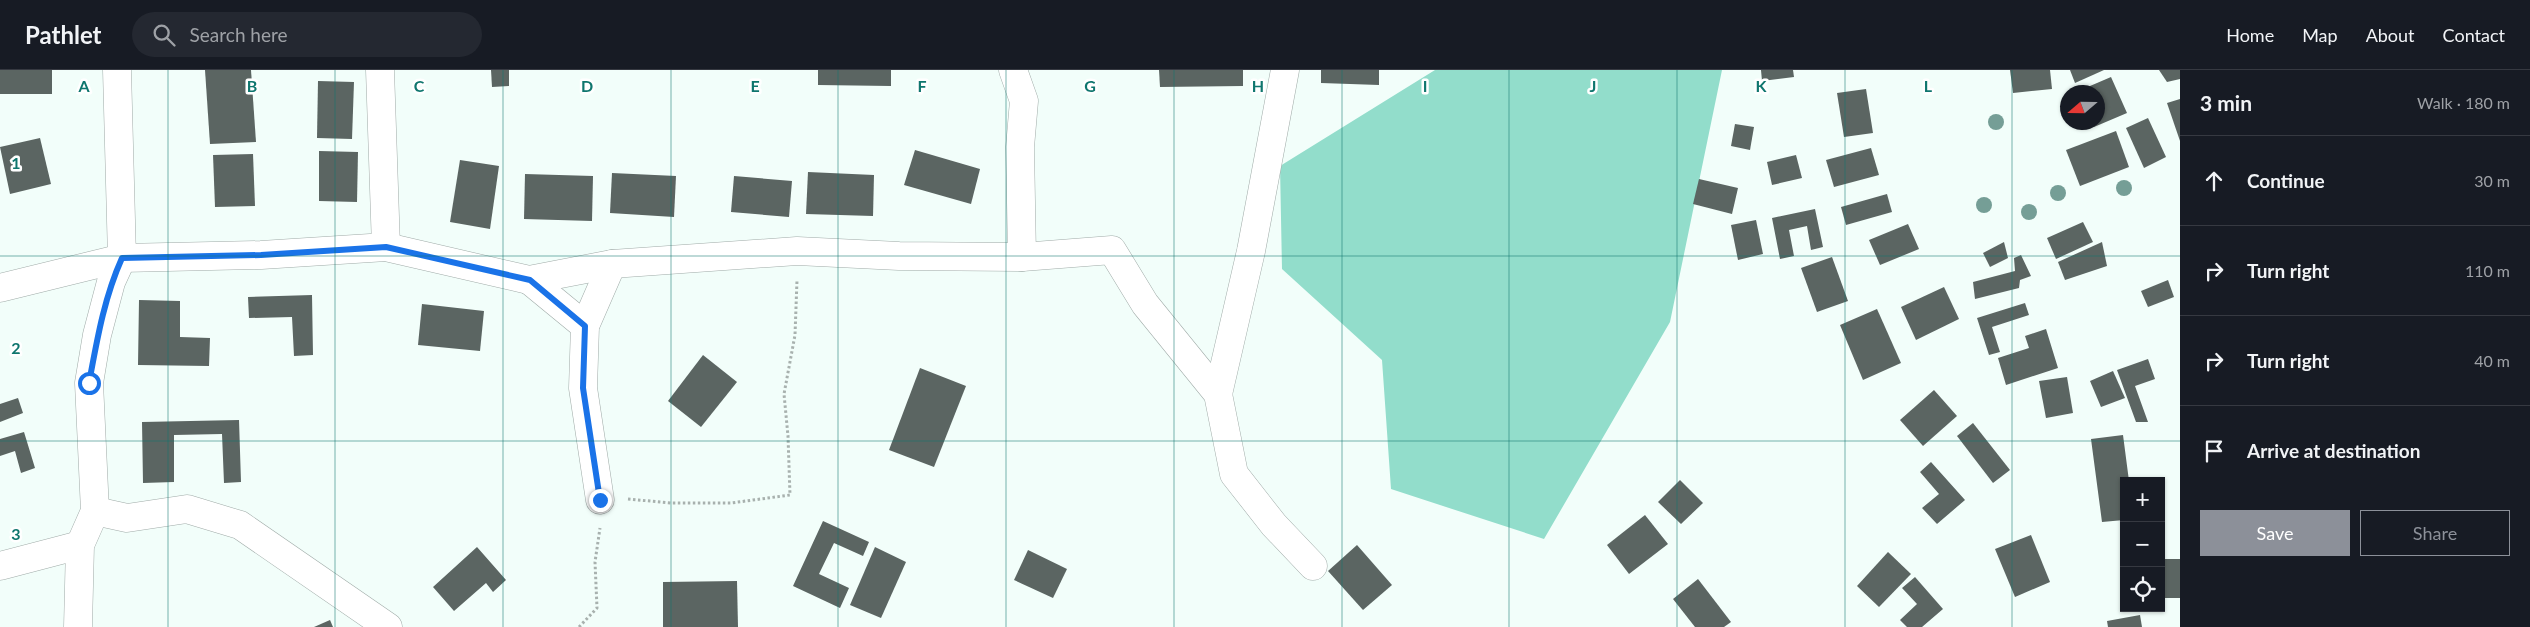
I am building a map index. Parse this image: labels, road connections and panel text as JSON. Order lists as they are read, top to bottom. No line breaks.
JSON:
{"north":"left","page":{"header":"Pathlet","search":"Search here","nav":["Home","Map","About","Contact"],"heading":["3 min","Walk · 180 m"],"list":[["Continue","30 m"],["Turn right","110 m"],["Turn right","40 m"],"Arrive at destination"],"map_buttons":["+","−"],"buttons":["Save","Share"]},"grid":{"columns":["A","B","C","D","E","F","G","H","I","J","K","L"],"rows":["1","2","3"]}}
